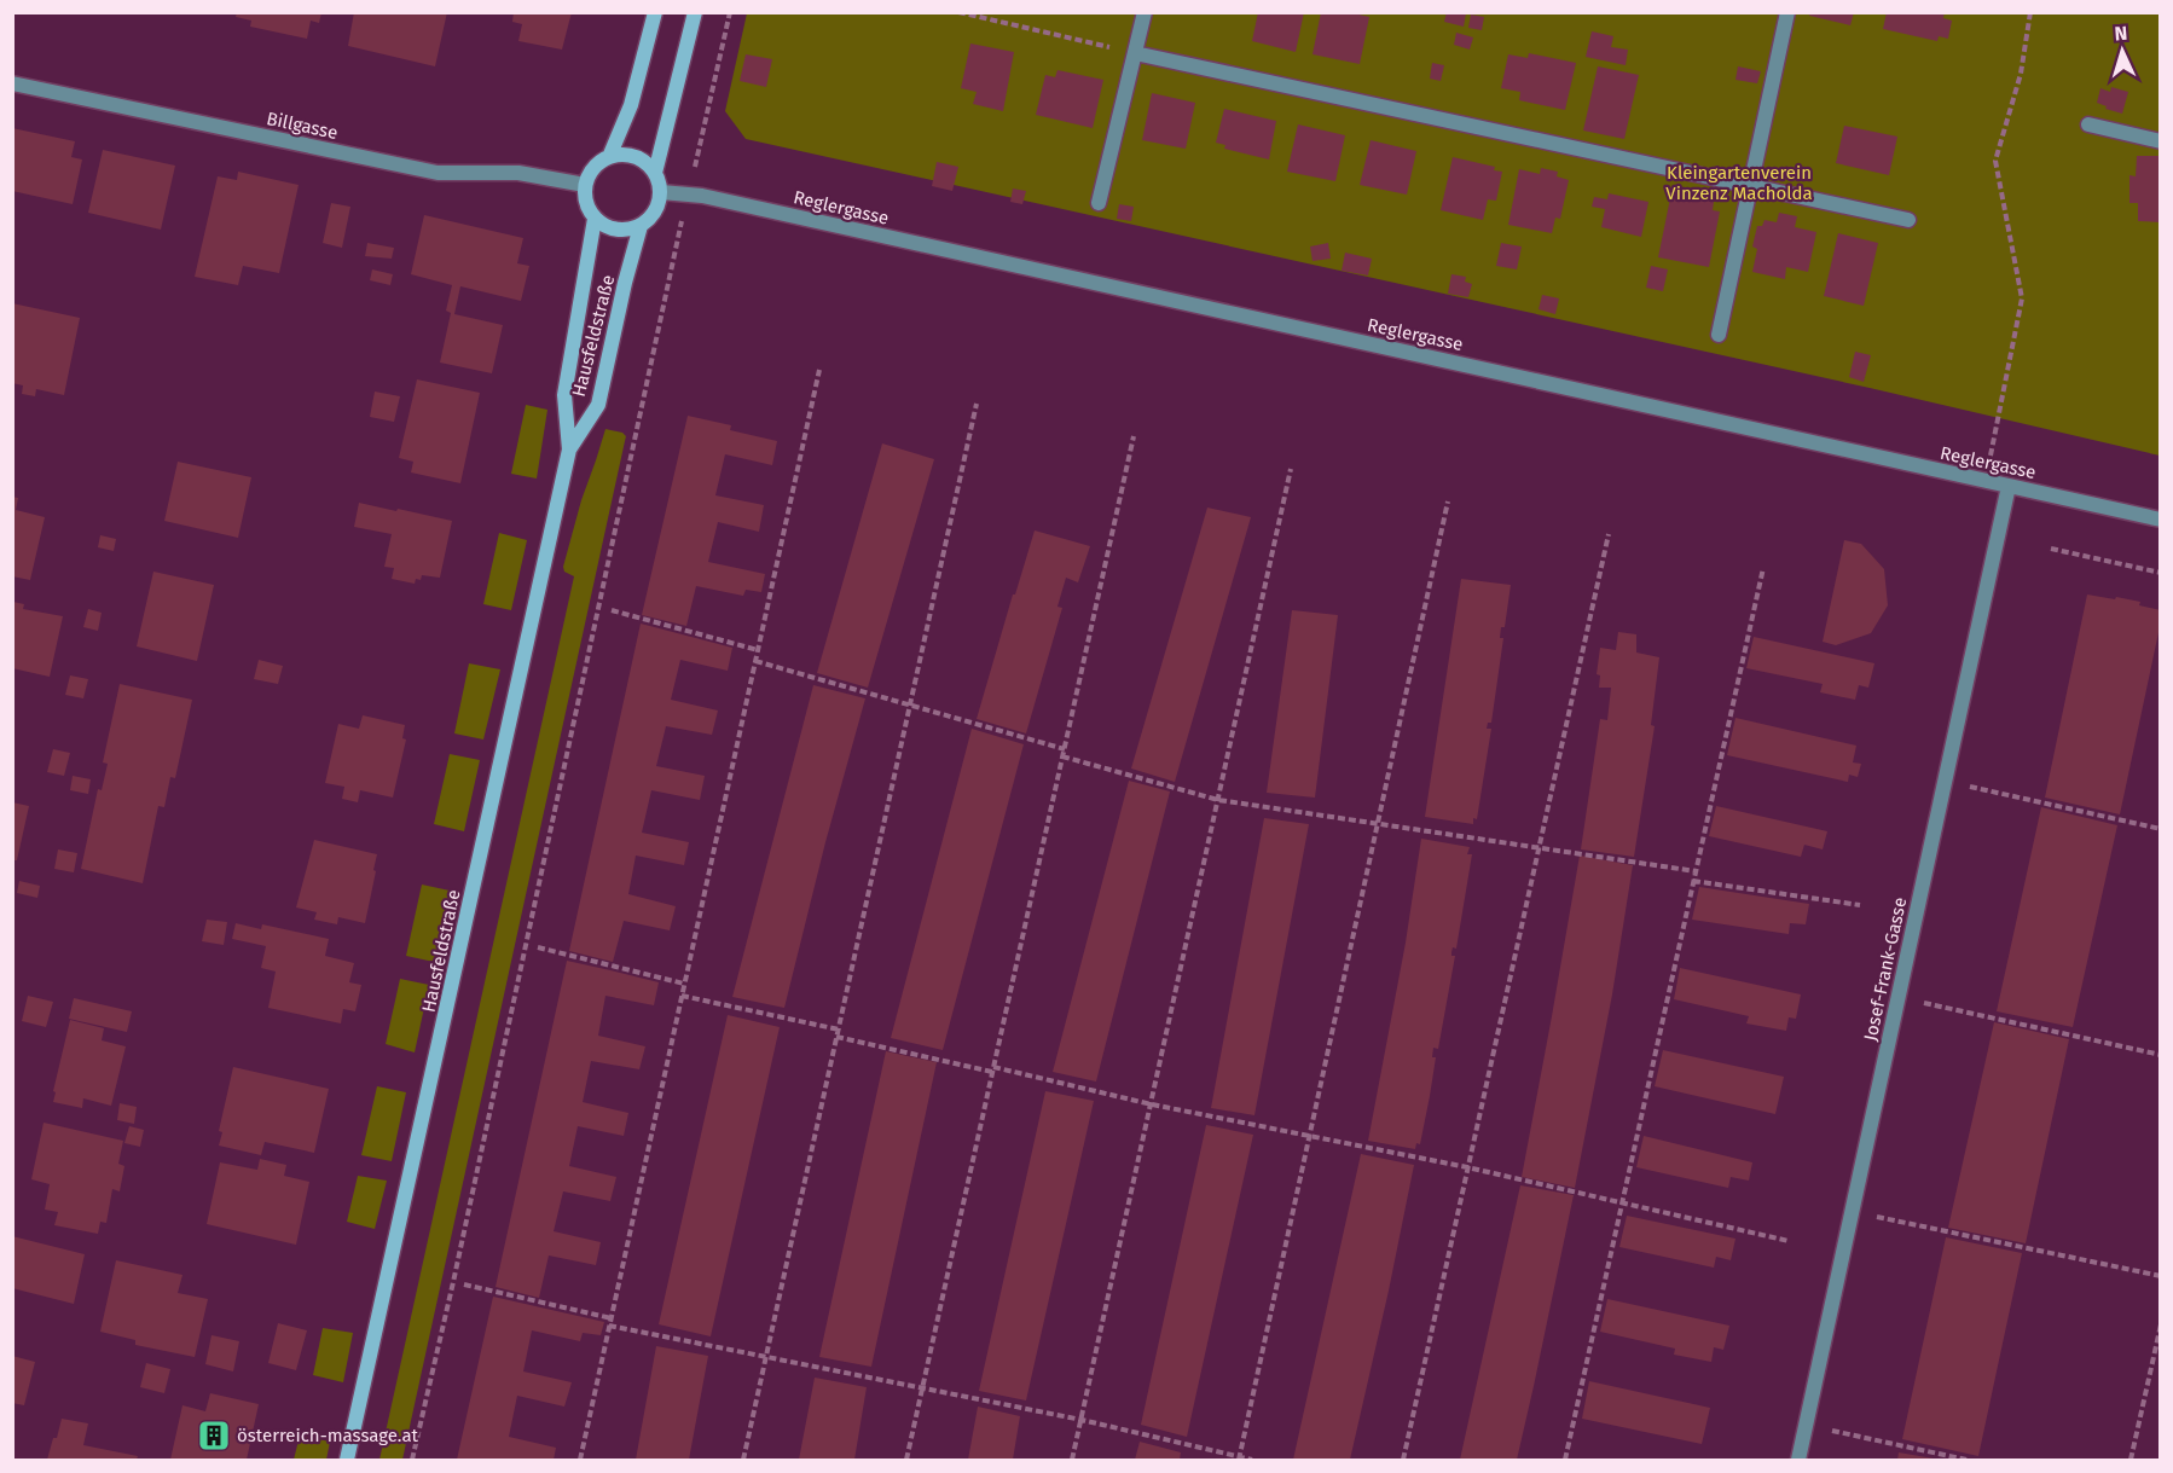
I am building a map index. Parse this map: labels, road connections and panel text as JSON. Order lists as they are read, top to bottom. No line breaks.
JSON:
{"streets":{"street":["Billgasse","Reglergasse","Hausfeldstraße","Josef-Frank-Gasse"]},"crossings":[["Billgasse","Reglergasse"],["Billgasse","Hausfeldstraße"],["Reglergasse","Hausfeldstraße"],["Reglergasse","Josef-Frank-Gasse"]],"parks":["Kleingartenverein Vinzenz Macholda"],"places":{"building":["österreich-massage.at"]},"north":"top"}
